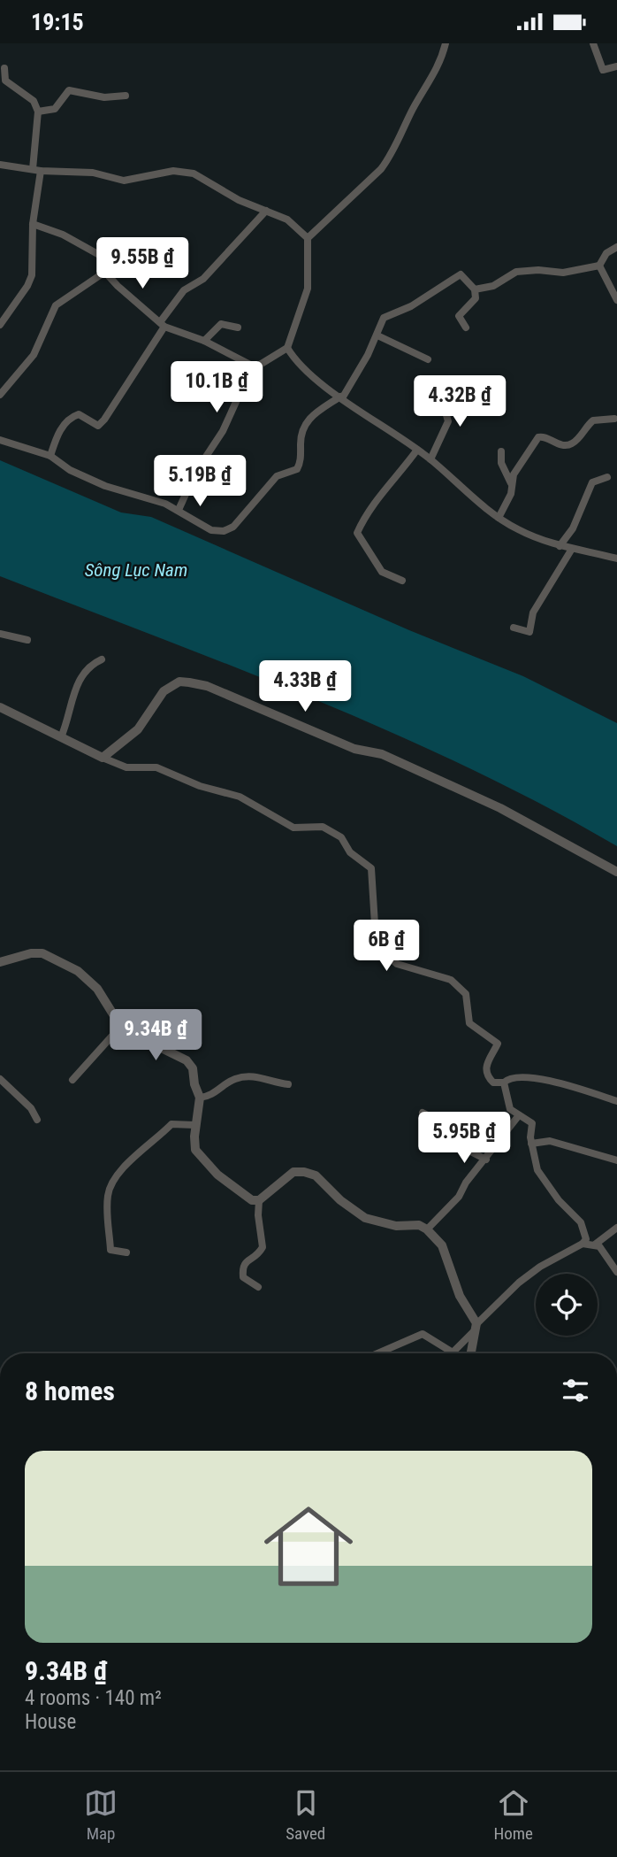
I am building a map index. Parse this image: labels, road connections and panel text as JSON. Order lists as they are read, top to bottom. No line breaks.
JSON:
{"water":["Sông Lục Nam"],"page":{"status":"19:15","price":["9.55B ₫","10.1B ₫","4.32B ₫","5.19B ₫","4.33B ₫","6B ₫","9.34B ₫","5.95B ₫"],"heading":"8 homes","list":[{"name":"9.34B ₫","note":"4 rooms · 140 m² · House"}],"tabs":["Map","Saved","Home"]}}
